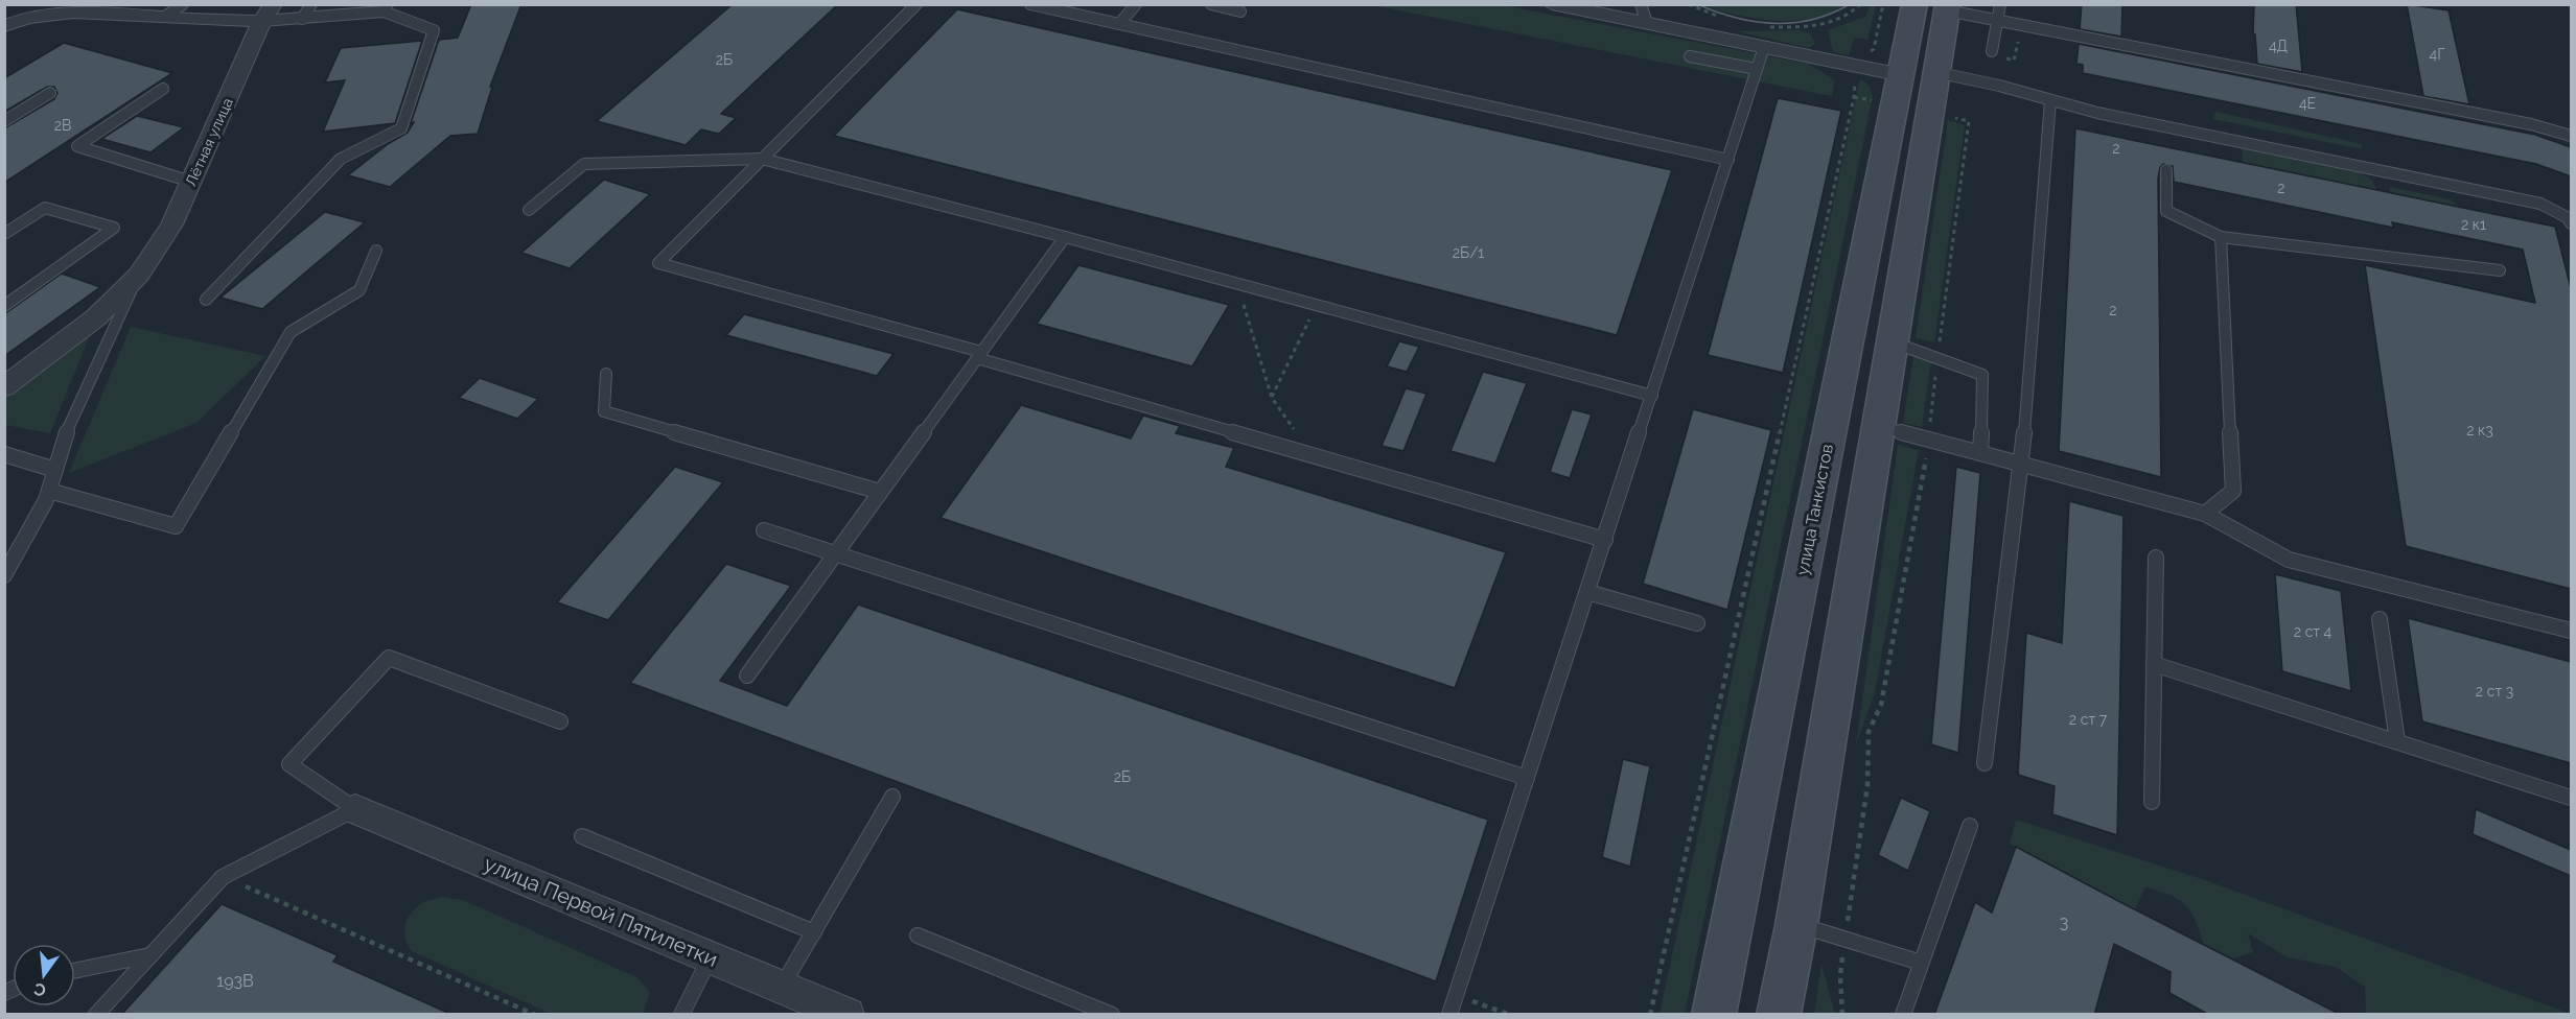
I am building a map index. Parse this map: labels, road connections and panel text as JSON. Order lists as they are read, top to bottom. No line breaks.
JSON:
{"streets":{"main road":["улица Танкистов"],"street":["Лётная улица","улица Первой Пятилетки"]},"house_numbers":["4Д","4Г","2Б","4E","2В","2","2","2 к1","2Б/1","2","2 к3","2 ст 4","2 ст 3","2 ст 7","2Б","3","193В"],"north":"bottom"}
